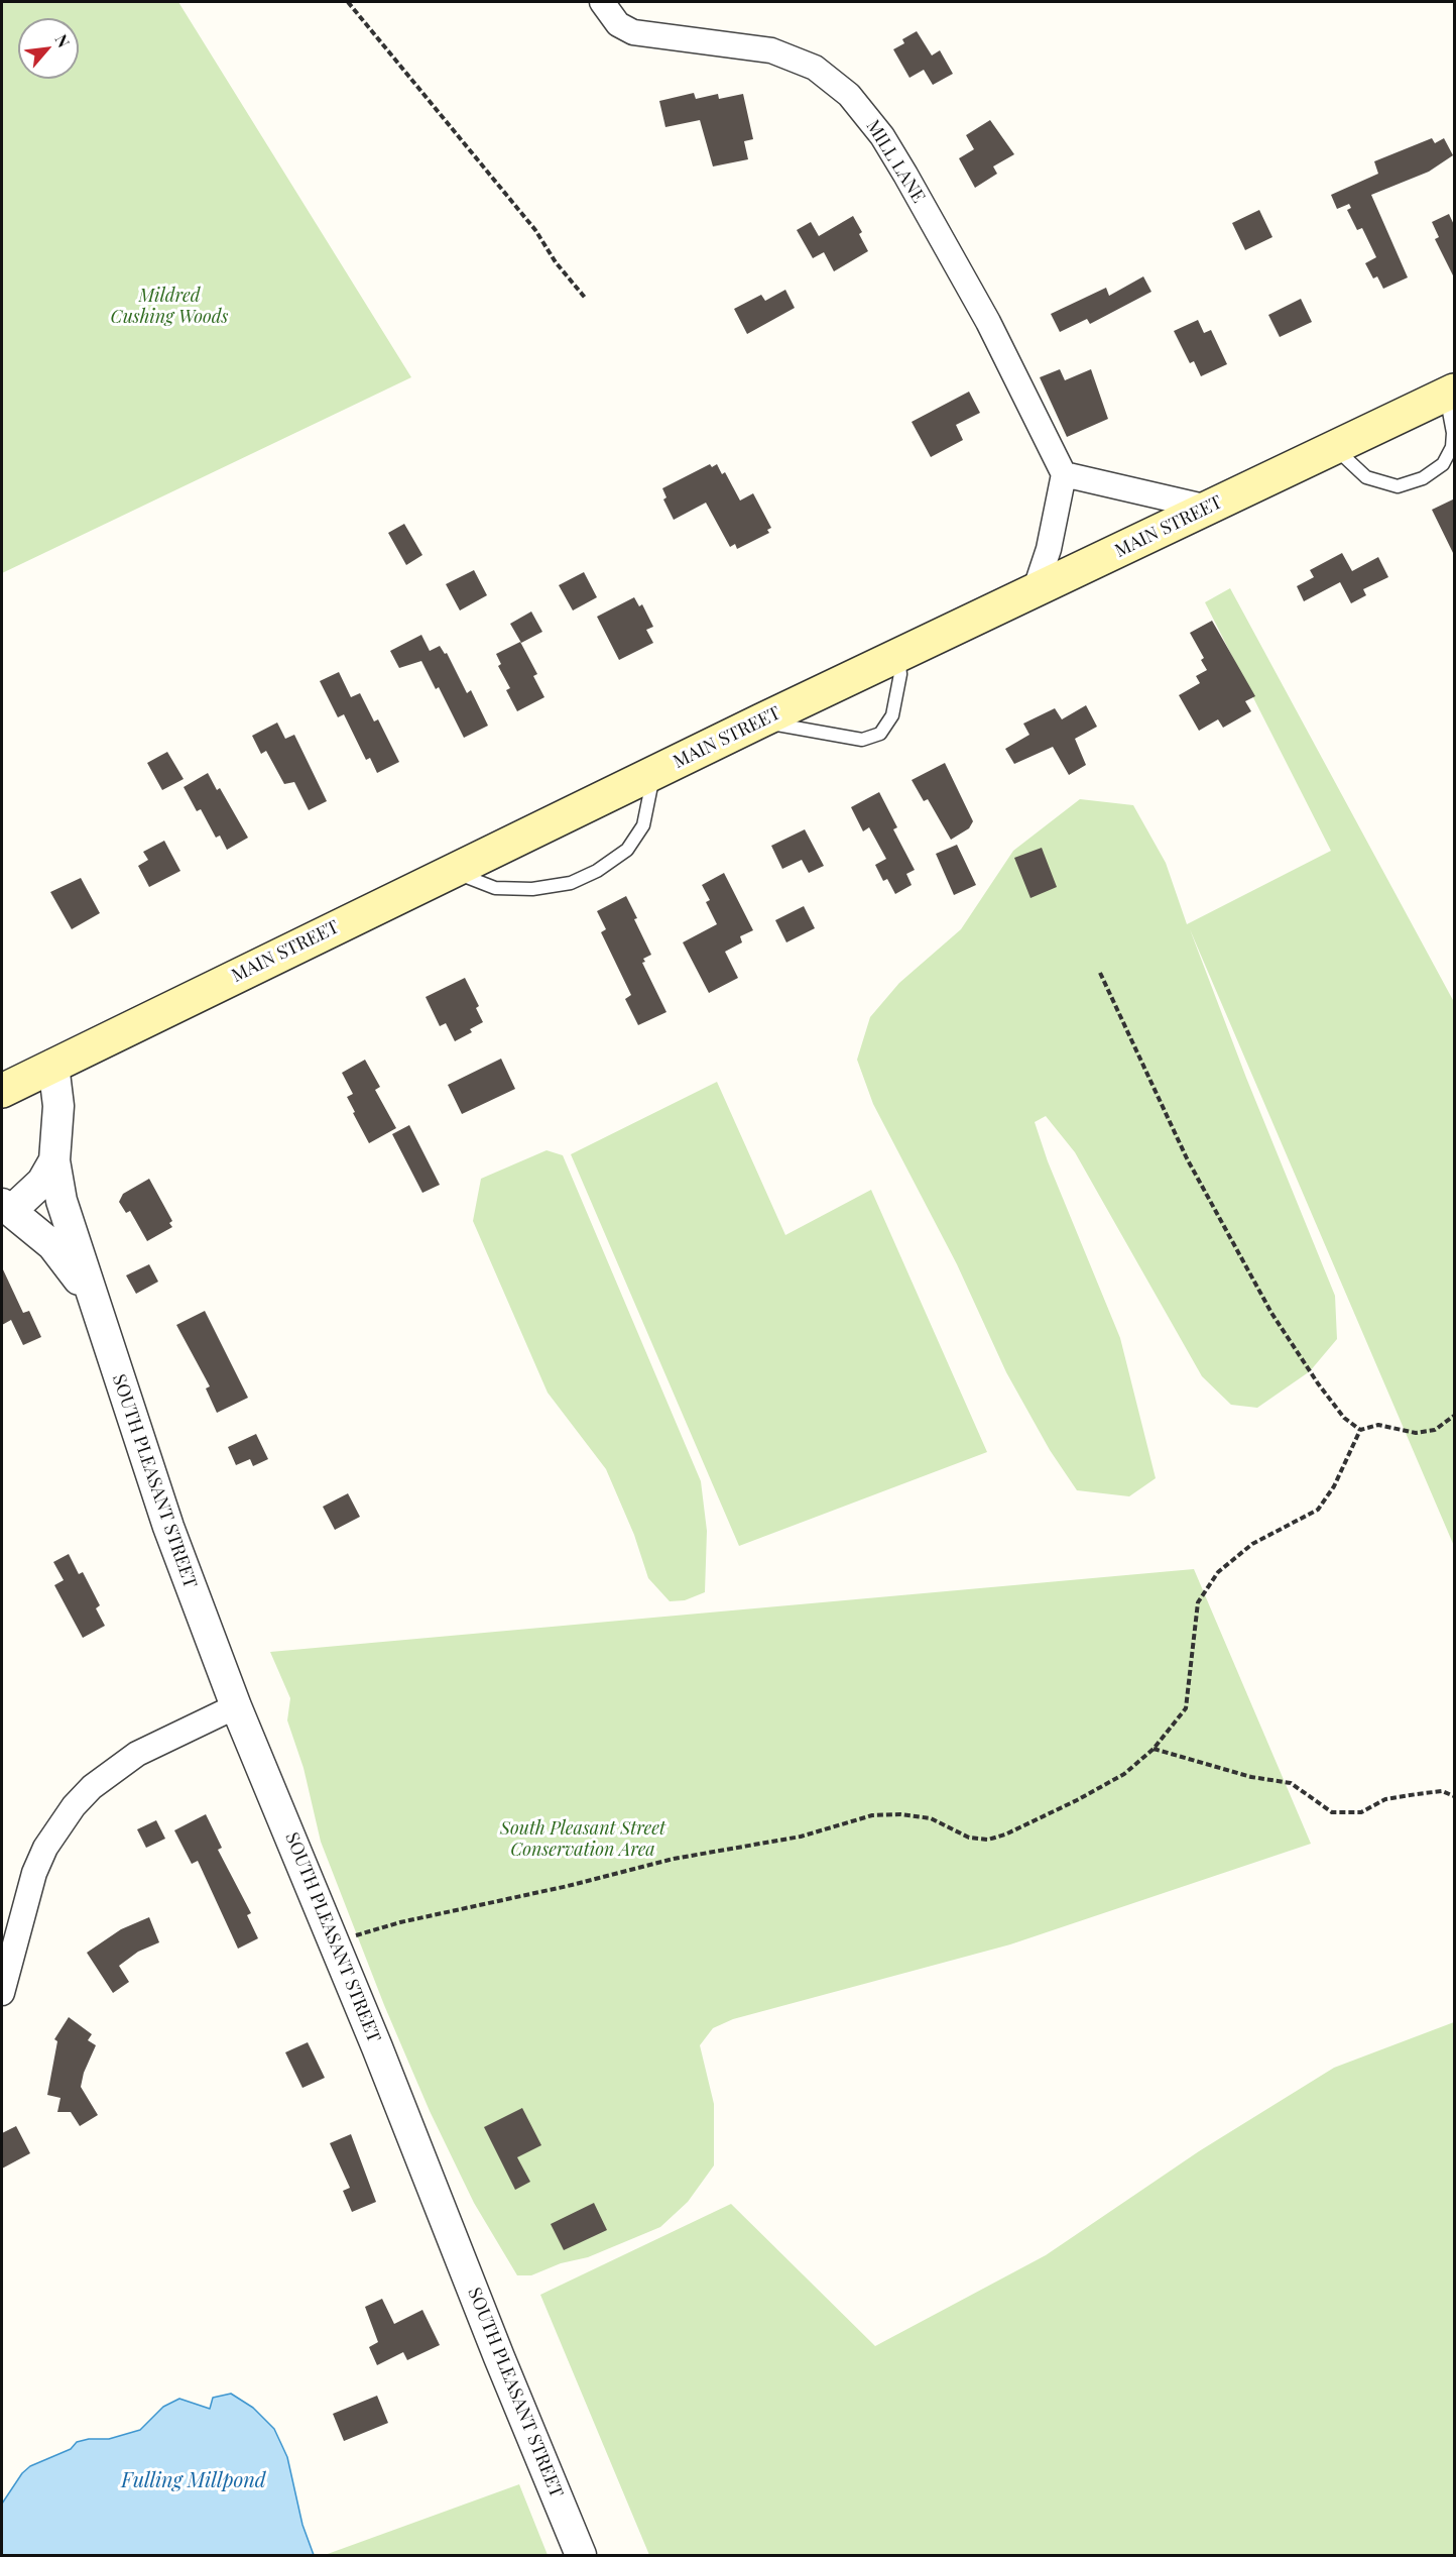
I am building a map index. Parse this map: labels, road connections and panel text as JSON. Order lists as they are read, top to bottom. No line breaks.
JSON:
{"streets":{"main road":["MAIN STREET"],"street":["MILL LANE","SOUTH PLEASANT STREET"]},"crossings":[["MAIN STREET","SOUTH PLEASANT STREET"]],"water":["Fulling Millpond"],"parks":["Mildred Cushing Woods","South Pleasant Street Conservation Area"],"north":"top right"}
